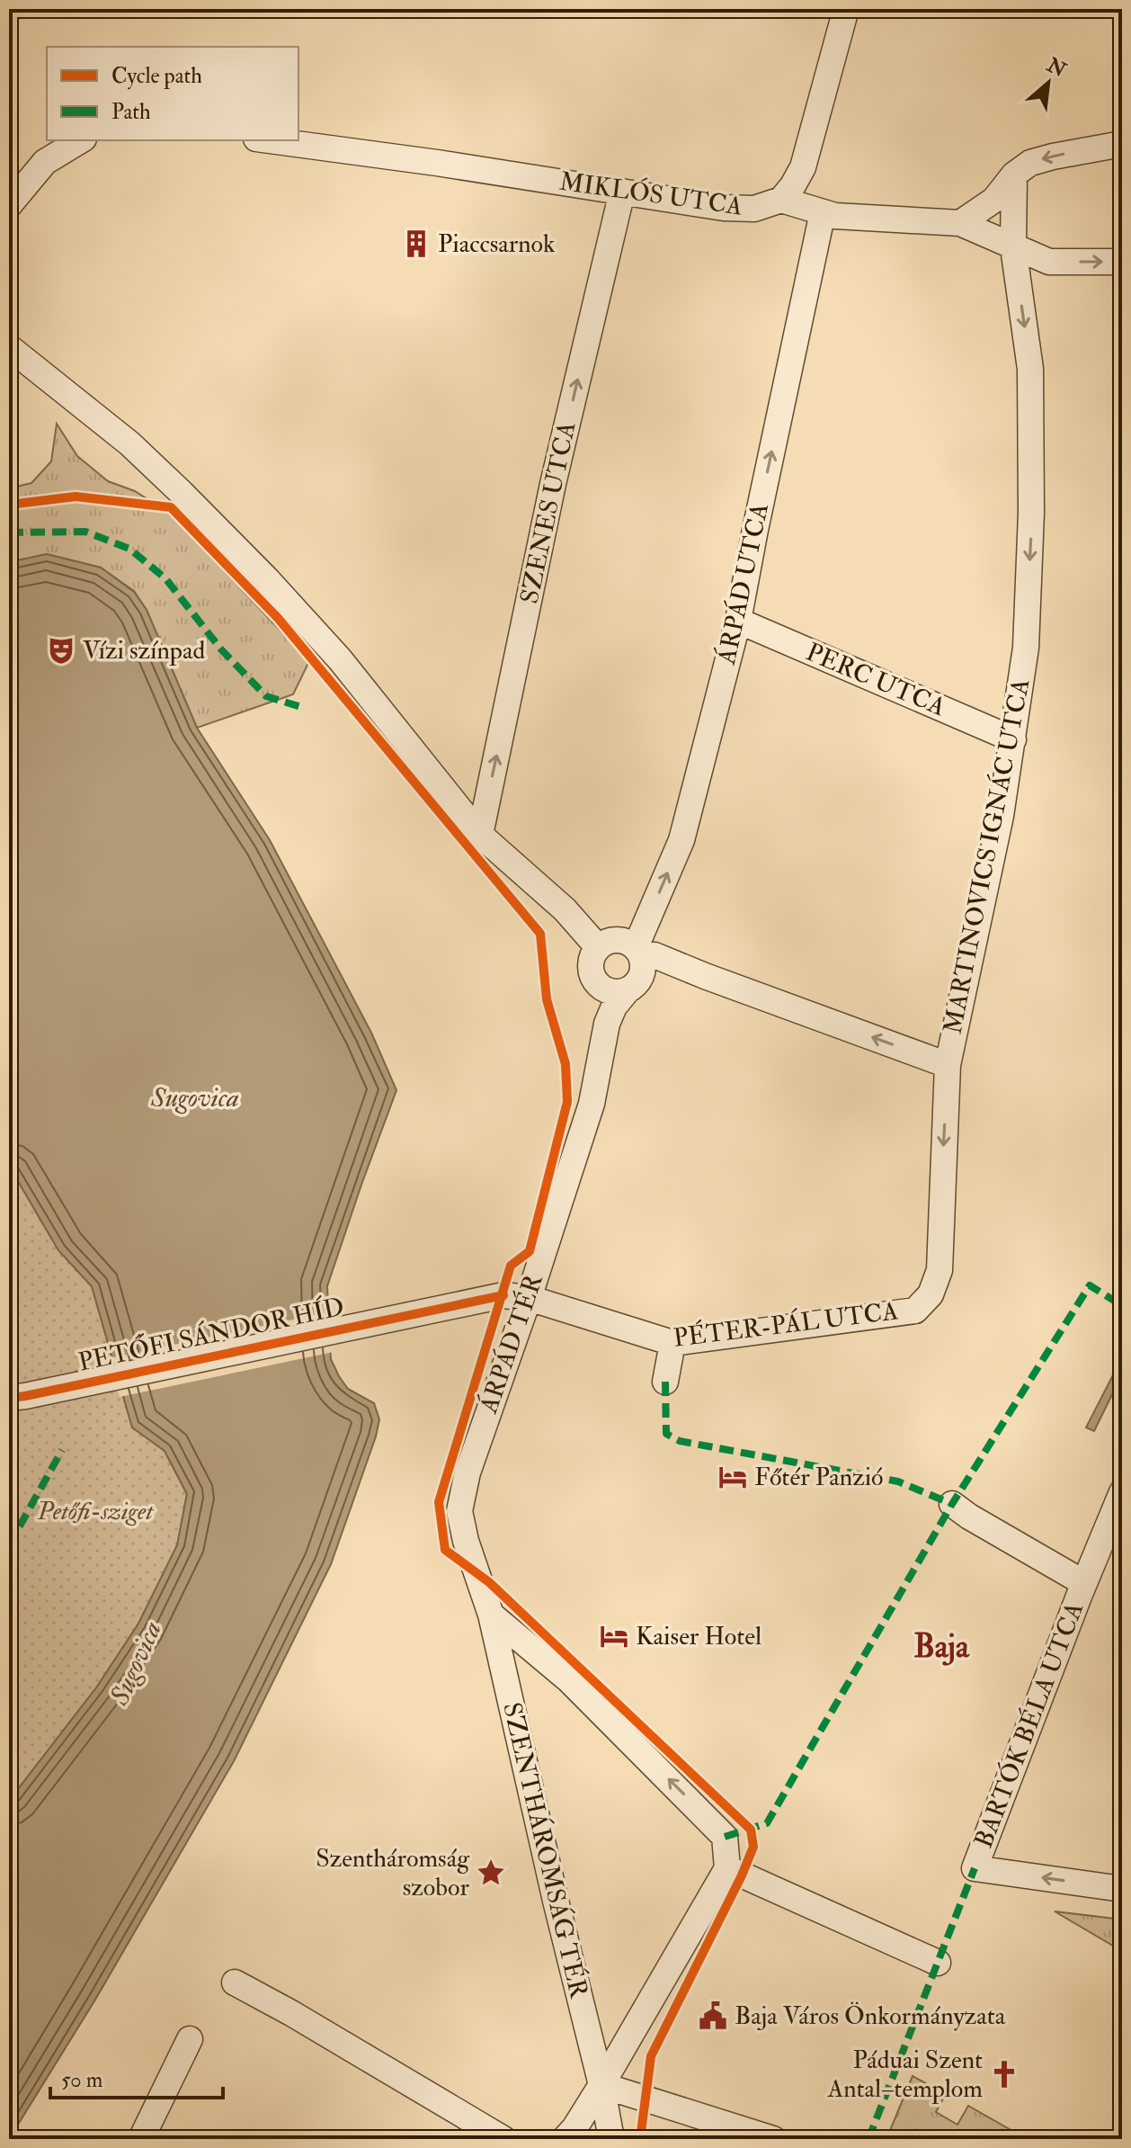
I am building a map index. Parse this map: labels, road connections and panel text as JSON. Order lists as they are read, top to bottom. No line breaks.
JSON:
{"streets":{"street":["MIKLÓS UTCA","SZENES UTCA","ÁRPÁD UTCA","PERC UTCA","MARTINOVICS IGNÁC UTCA","PÉTER-PÁL UTCA","PETŐFI SÁNDOR HÍD","ÁRPÁD TÉR","BARTÓK BÉLA UTCA","SZENTHÁROMSÁG TÉR"]},"crossings":[["MIKLÓS UTCA","SZENES UTCA"],["MIKLÓS UTCA","ÁRPÁD UTCA"],["MIKLÓS UTCA","MARTINOVICS IGNÁC UTCA"],["ÁRPÁD UTCA","PERC UTCA"],["ÁRPÁD UTCA","ÁRPÁD TÉR"],["PERC UTCA","MARTINOVICS IGNÁC UTCA"],["MARTINOVICS IGNÁC UTCA","PÉTER-PÁL UTCA"],["PÉTER-PÁL UTCA","PETŐFI SÁNDOR HÍD"],["PÉTER-PÁL UTCA","ÁRPÁD TÉR"],["ÁRPÁD TÉR","SZENTHÁROMSÁG TÉR"]],"one_way":["SZENES UTCA","ÁRPÁD UTCA","MARTINOVICS IGNÁC UTCA"],"districts":["Baja"],"water":["Sugovica"],"parks":["Petőfi-sziget"],"places":{"building":["Piaccsarnok"],"theatre":["Vízi színpad"],"hotel":["Főtér Panzió","Kaiser Hotel"],"place":["Szentháromság szobor"],"public building":["Baja Város Önkormányzata"],"church":["Páduai Szent Antal–templom"]},"legend":["Cycle path","Path"],"scale_bar":"50 m","north":"top right"}
